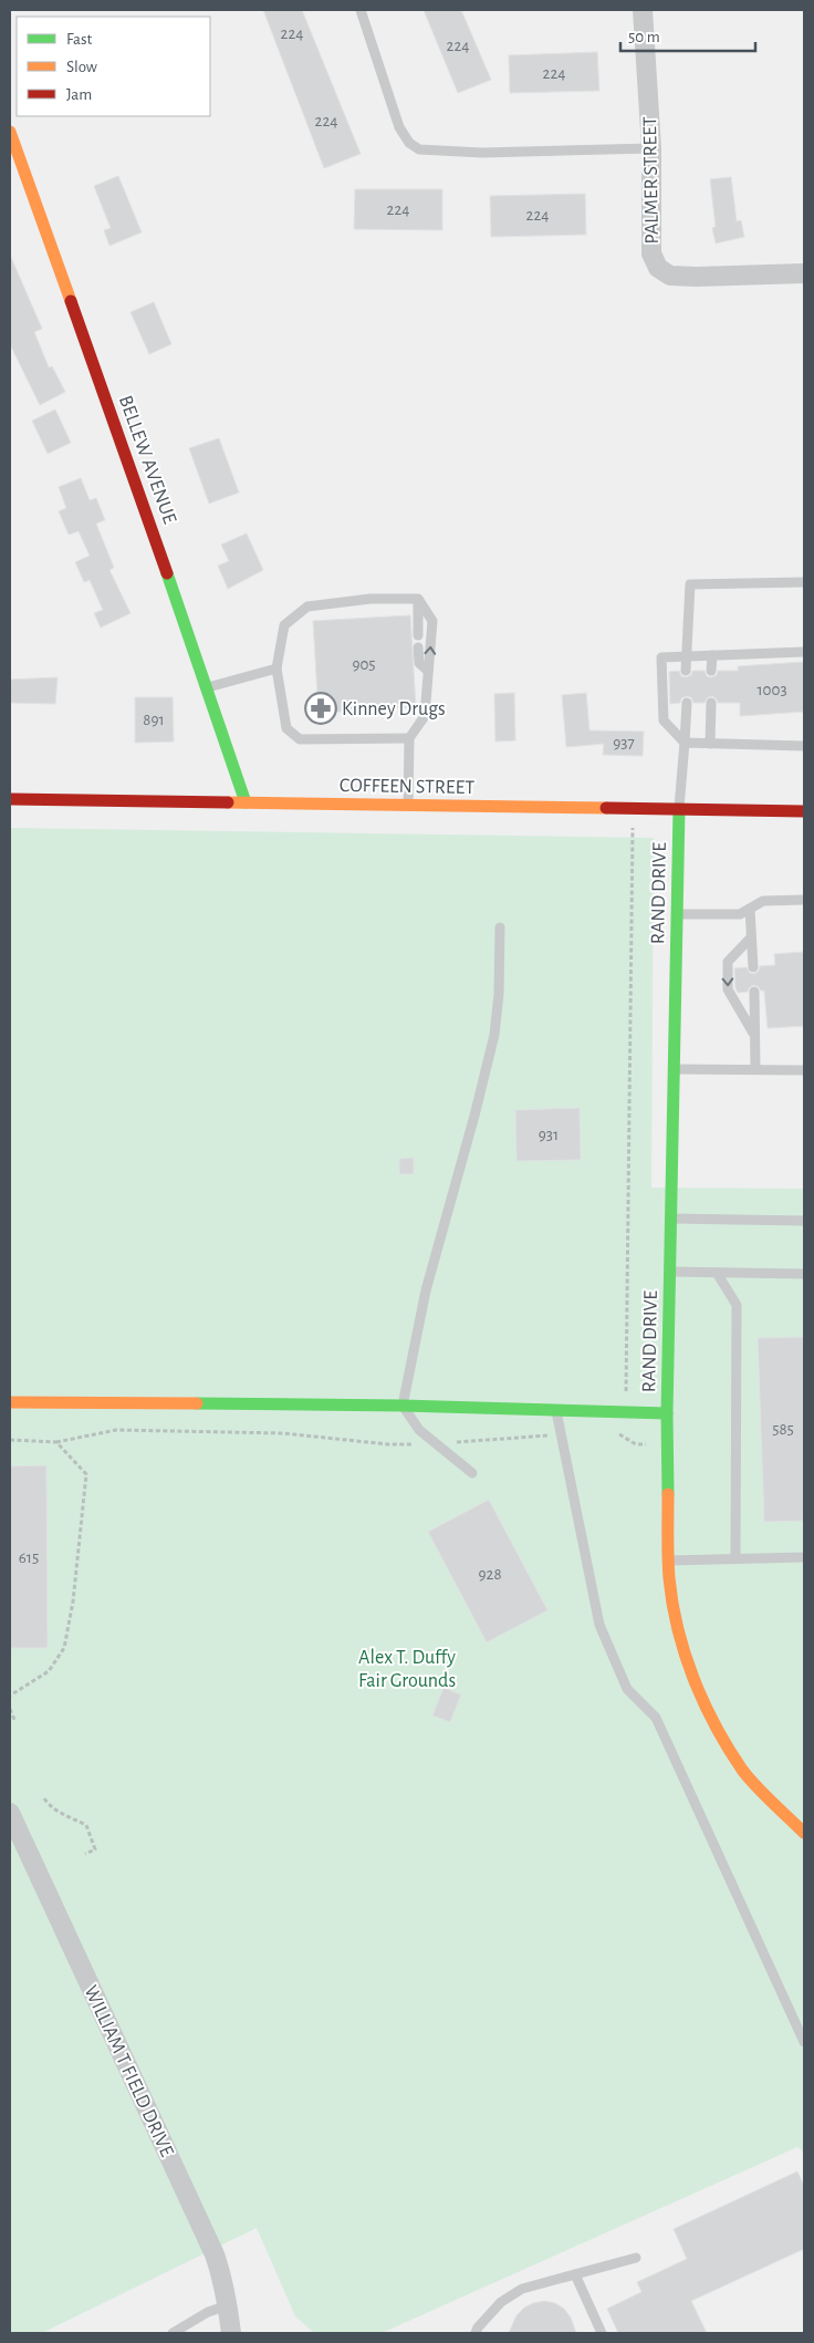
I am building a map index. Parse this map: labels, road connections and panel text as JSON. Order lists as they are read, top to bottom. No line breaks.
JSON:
{"streets":{"street":["PALMER STREET","BELLEW AVENUE","COFFEEN STREET","RAND DRIVE","WILLIAM T FIELD DRIVE"]},"crossings":[["BELLEW AVENUE","COFFEEN STREET"],["COFFEEN STREET","RAND DRIVE"]],"parks":["Alex T. Duffy Fair Grounds"],"places":{"pharmacy":["Kinney Drugs"]},"house_numbers":["224","224","224","224","224","224","905","1003","891","937","931","585","615","928"],"legend":["Fast","Slow","Jam"],"scale_bar":"50 m"}
